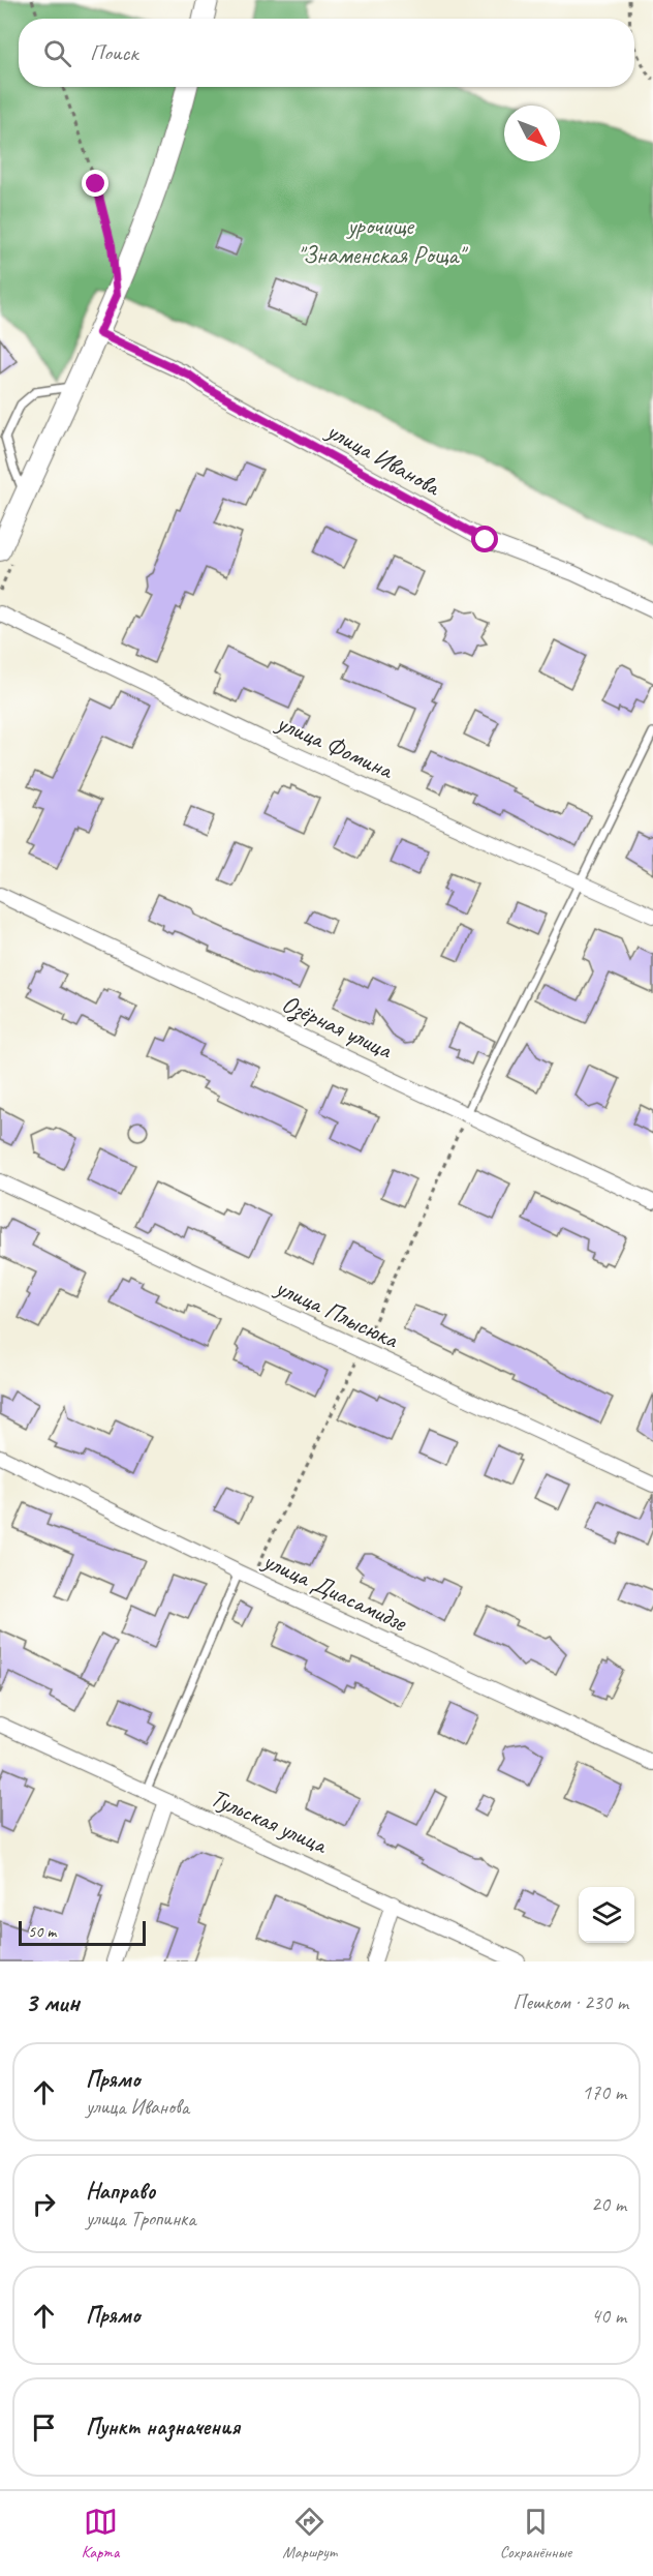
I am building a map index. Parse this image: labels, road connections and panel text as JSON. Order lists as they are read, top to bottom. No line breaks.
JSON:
{"streets":{"street":["улица Иванова","улица Фомина","Озёрная улица","улица Плысюка","улица Диасамидзе","Тульская улица"]},"parks":["урочище \"Знаменская Роща\""],"scale_bar":"50 m","north":"bottom right","page":{"search":"Поиск","scale":"50 m","heading":["3 мин","Пешком · 230 m"],"list":[["Прямо","улица Иванова","170 m"],["Направо","улица Тропинка","20 m"],["Прямо","40 m"],"Пункт назначения"],"nav":["Карта","Маршрут","Сохранённые"]}}
